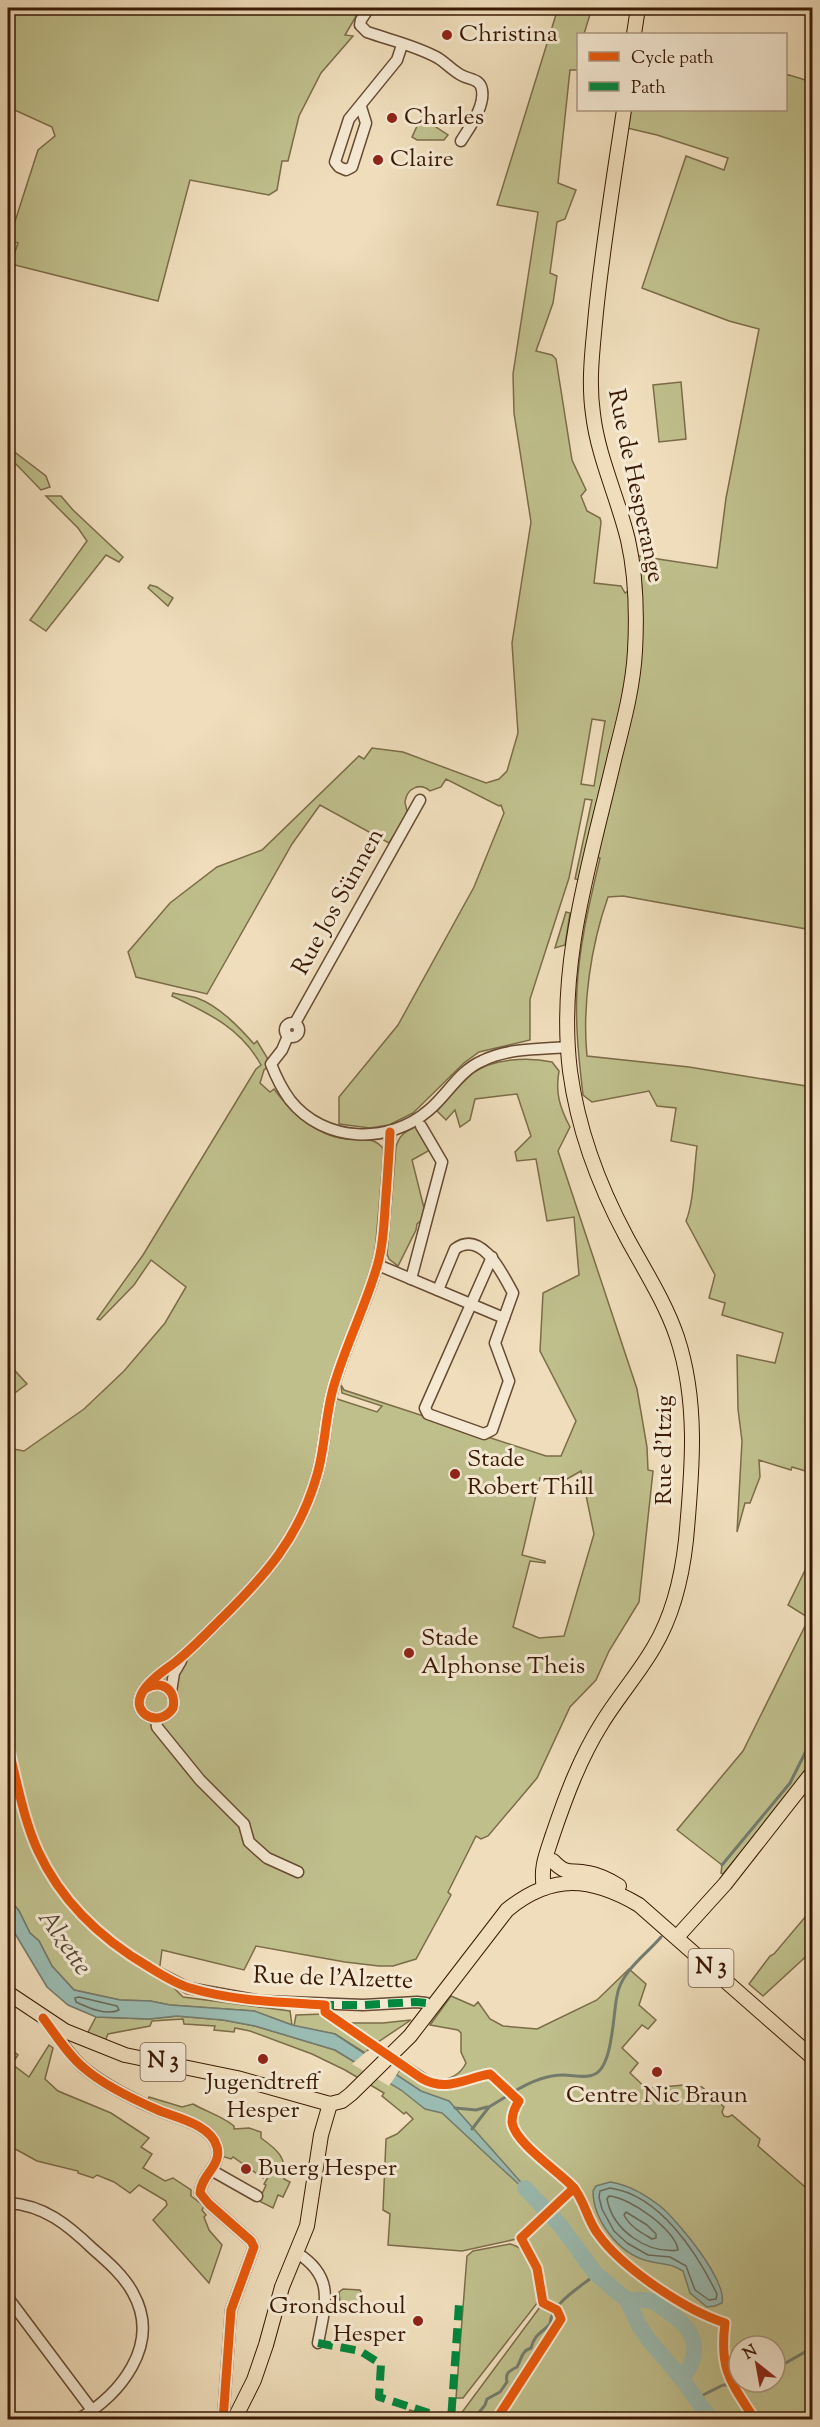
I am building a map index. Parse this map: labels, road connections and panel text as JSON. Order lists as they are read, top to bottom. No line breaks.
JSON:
{"streets":{"main road":["Rue de Hesperange","Rue d'Itzig","N 3"],"street":["Rue Jos Sünnen","Rue de l'Alzette"]},"crossings":[["Rue de Hesperange","Rue d'Itzig"],["Rue d'Itzig","N 3"],["N 3","Rue de l'Alzette"]],"water":["Alzette"],"places":["Christina","Charles","Claire","Stade Robert Thill","Stade Alphonse Theis","Jugendtreff Hesper","Centre Nic Braun","Buerg Hesper","Grondschoul Hesper"],"legend":["Cycle path","Path"],"north":"top left"}
